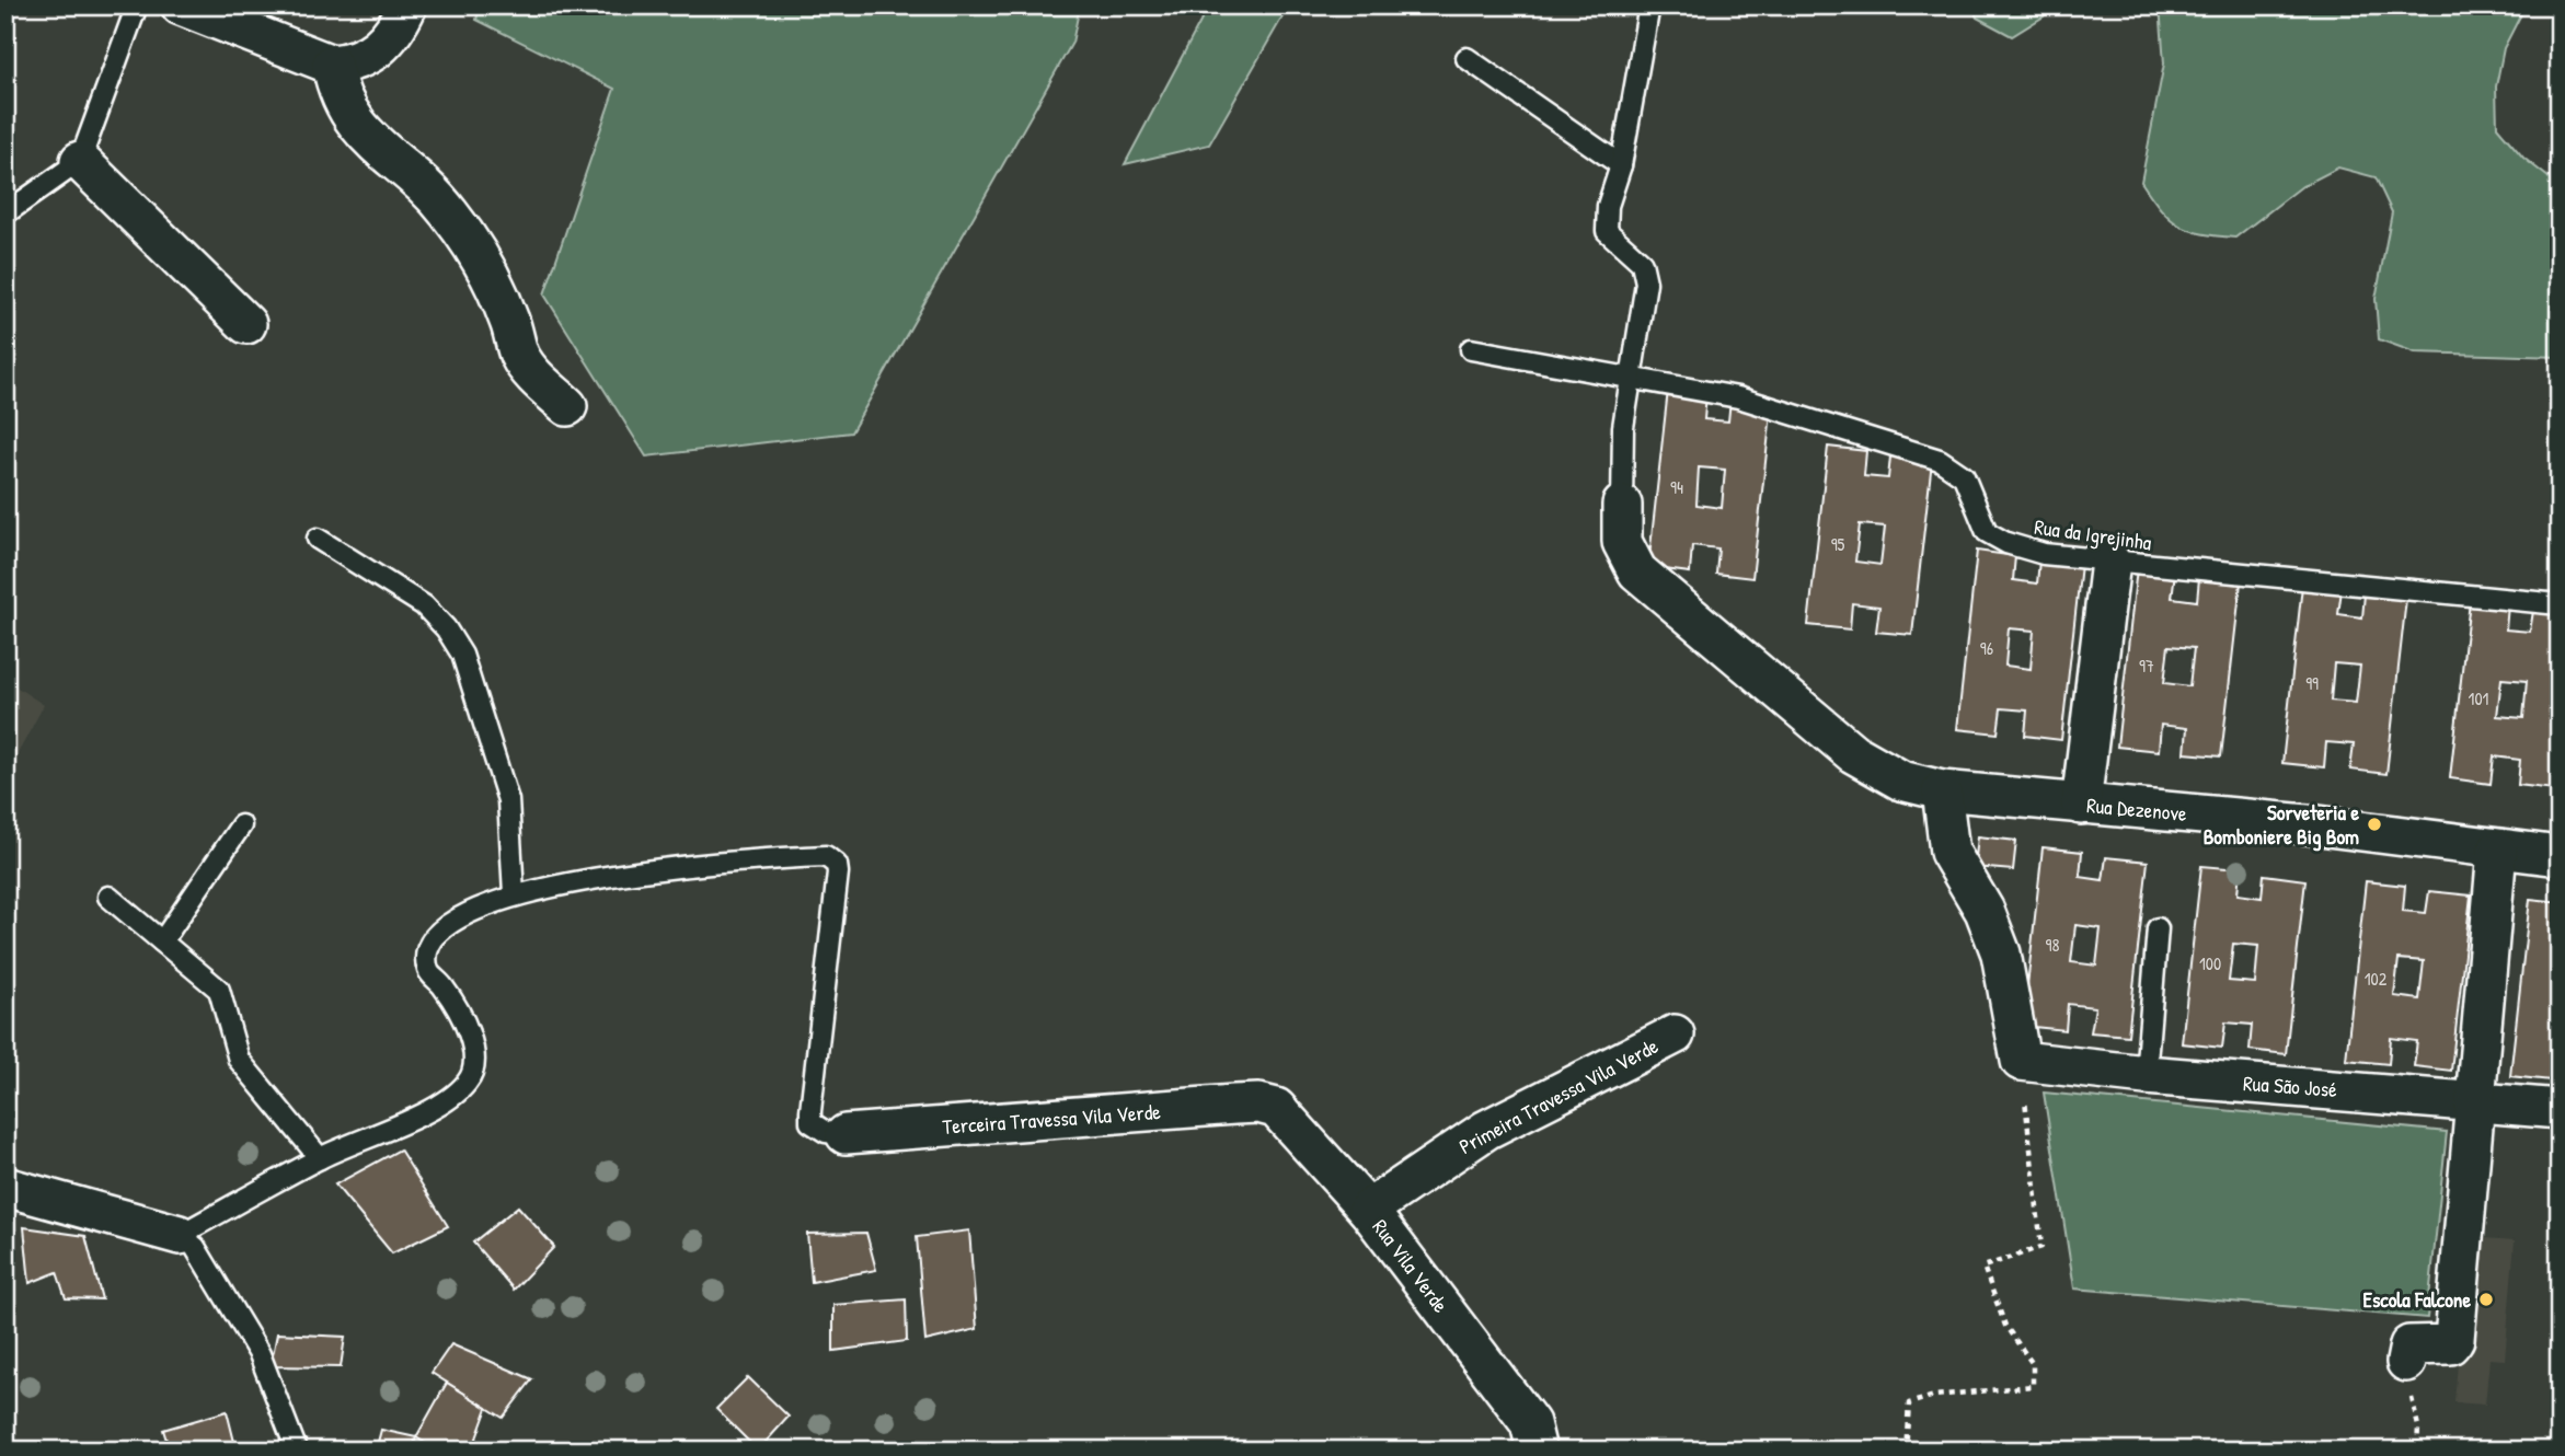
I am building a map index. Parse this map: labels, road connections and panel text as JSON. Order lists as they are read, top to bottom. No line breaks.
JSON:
{"streets":{"street":["Rua Dezenove","Rua São José","Primeira Travessa Vila Verde","Terceira Travessa Vila Verde","Rua Vila Verde"],"lane":["Rua da Igrejinha"]},"crossings":[["Primeira Travessa Vila Verde","Rua Vila Verde"],["Terceira Travessa Vila Verde","Rua Vila Verde"]],"places":["Sorveteria e Bomboniere Big Bom","Escola Falcone"],"house_numbers":["94","95","96","97","99","101","98","100","102"]}
